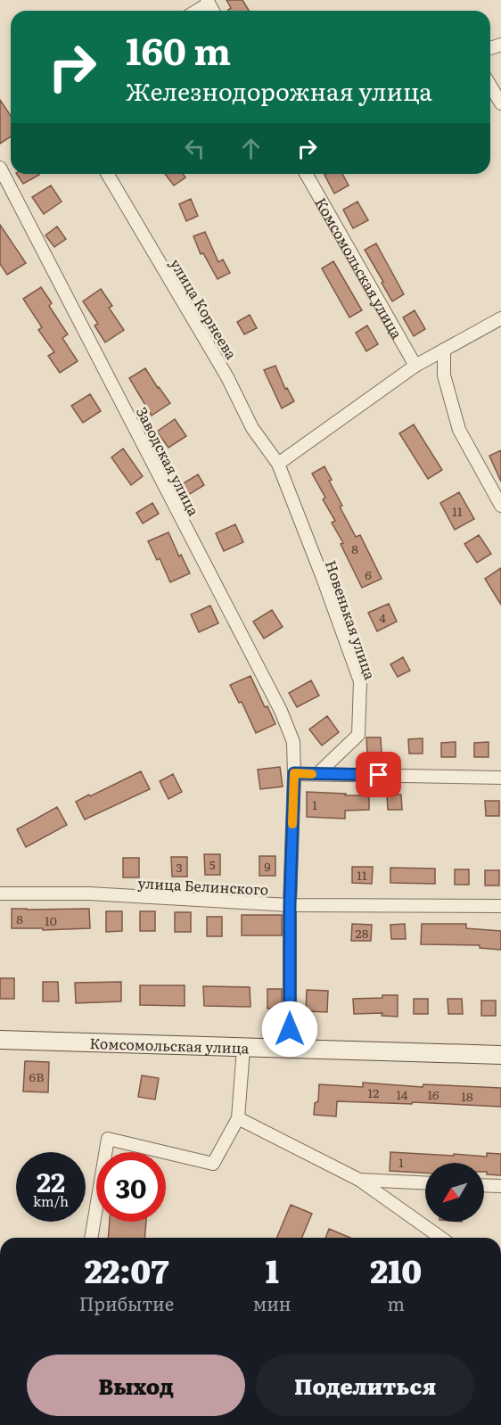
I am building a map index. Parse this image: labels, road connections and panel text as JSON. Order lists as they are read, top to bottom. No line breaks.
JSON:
{"streets":{"street":["Комсомольская улица","улица Корнеева","Заводская улица","Новенькая улица","улица Белинского"]},"crossings":[["Комсомольская улица","Заводская улица"],["улица Корнеева","Новенькая улица"],["Заводская улица","улица Белинского"]],"house_numbers":["11","8","6","4","1","5","9","3","11","8","10","28","6В","12","14","16","18","1"],"north":"bottom left","page":{"turn":["160 m","Железнодорожная улица"],"speed":"22 km/h","limit":"30","eta":["22:07","Прибытие","1","мин","210","m"],"buttons":["Выход","Поделиться"]}}
